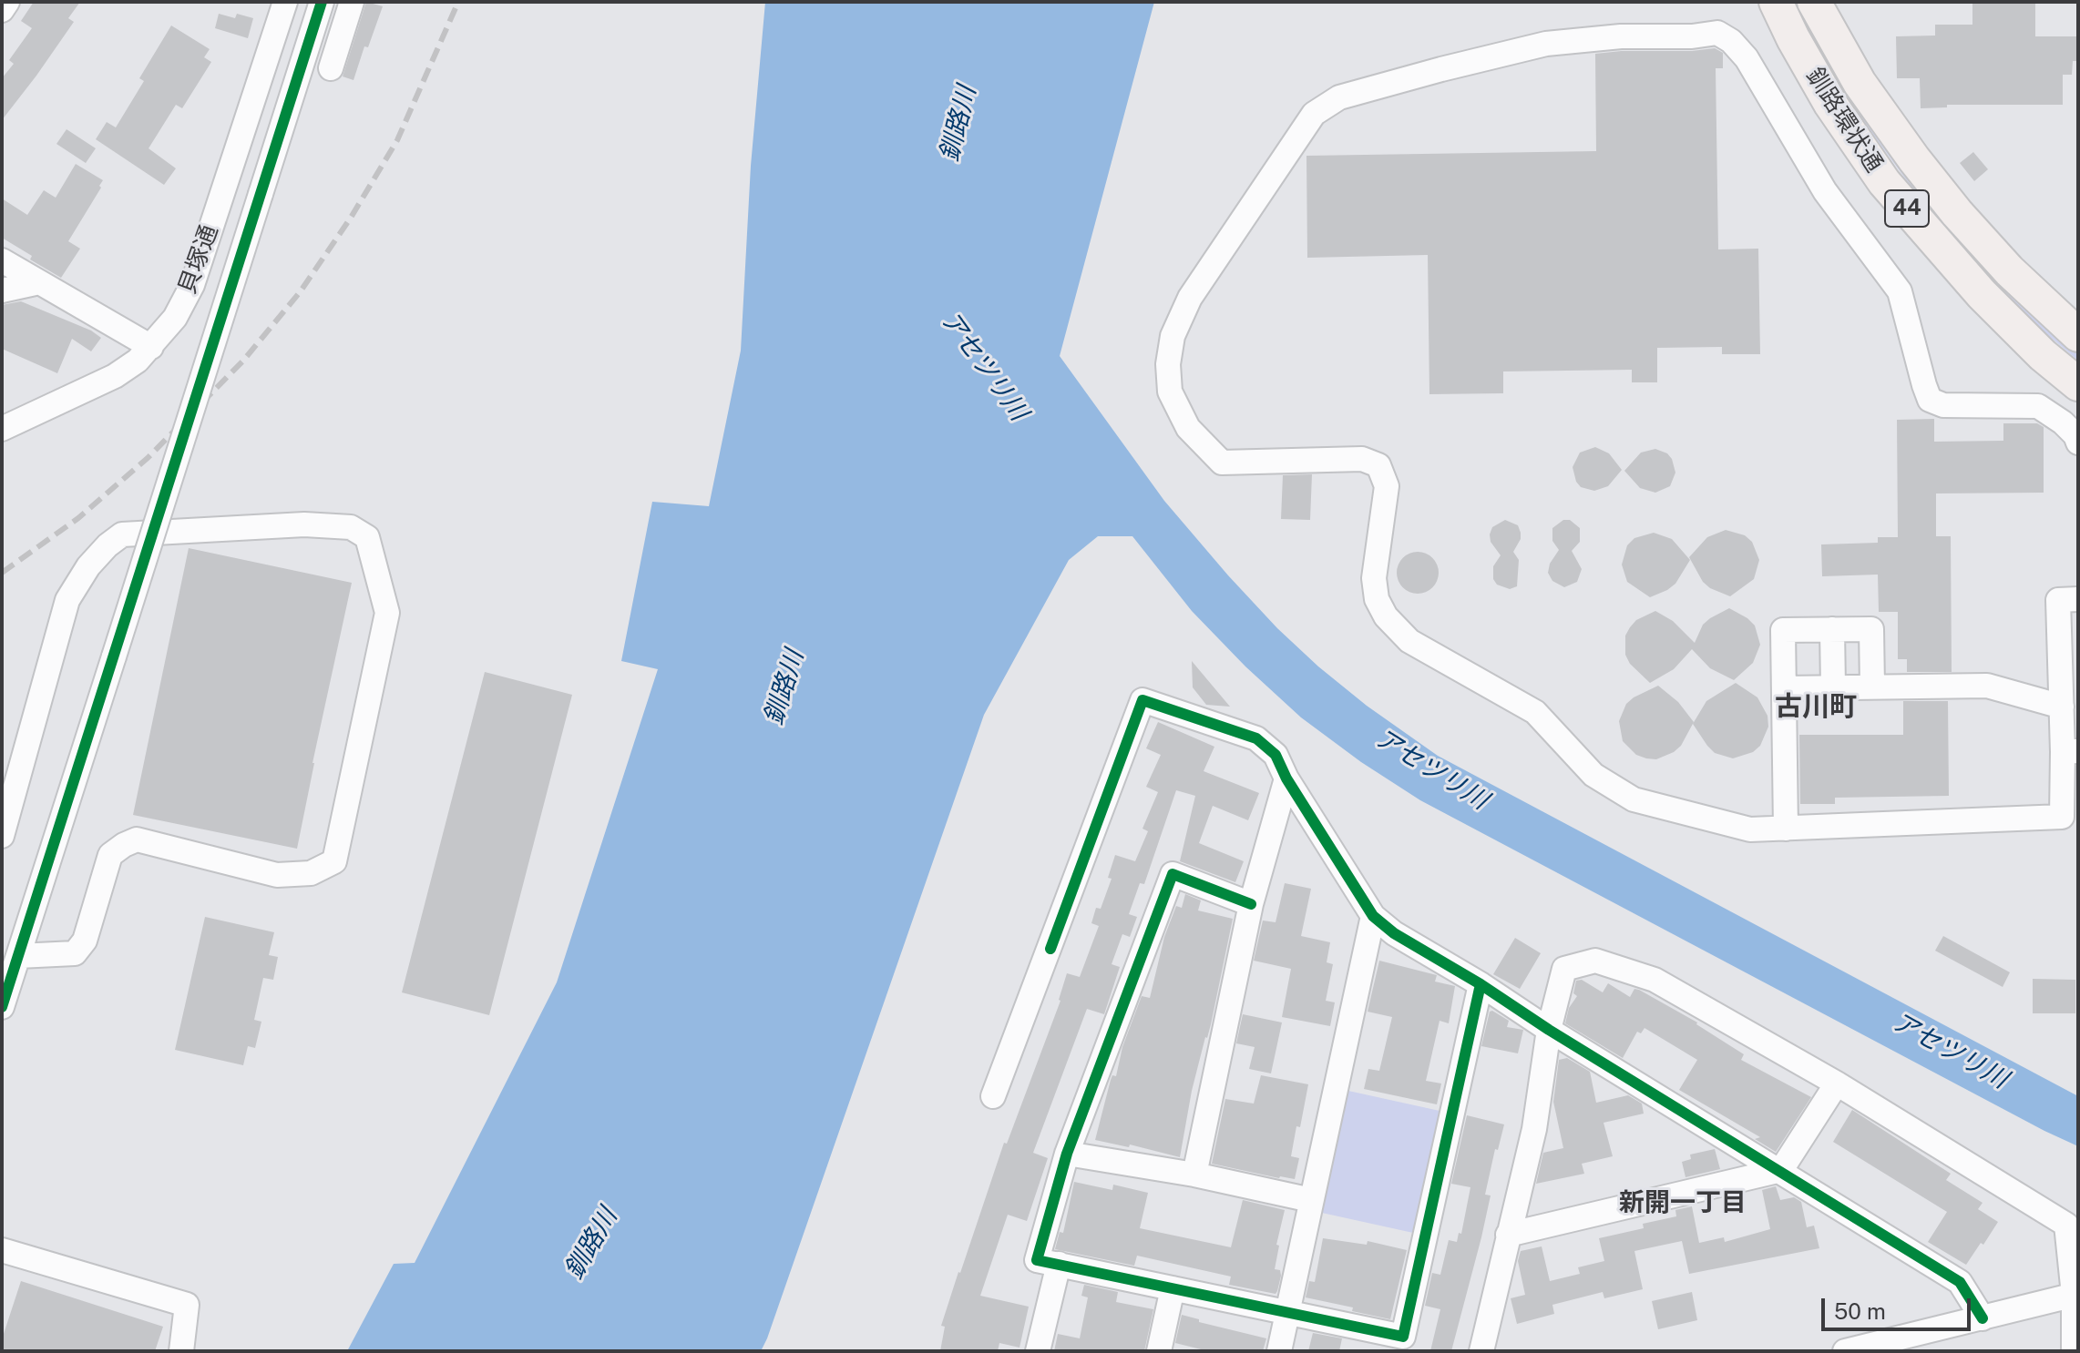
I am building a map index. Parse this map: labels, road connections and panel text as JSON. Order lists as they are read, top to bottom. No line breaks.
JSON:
{"streets":{"highway":["釧路環状通","44"],"street":["貝塚通"]},"districts":["古川町","新開一丁目"],"water":["釧路川","アセツリ川"],"scale_bar":"50 m"}
